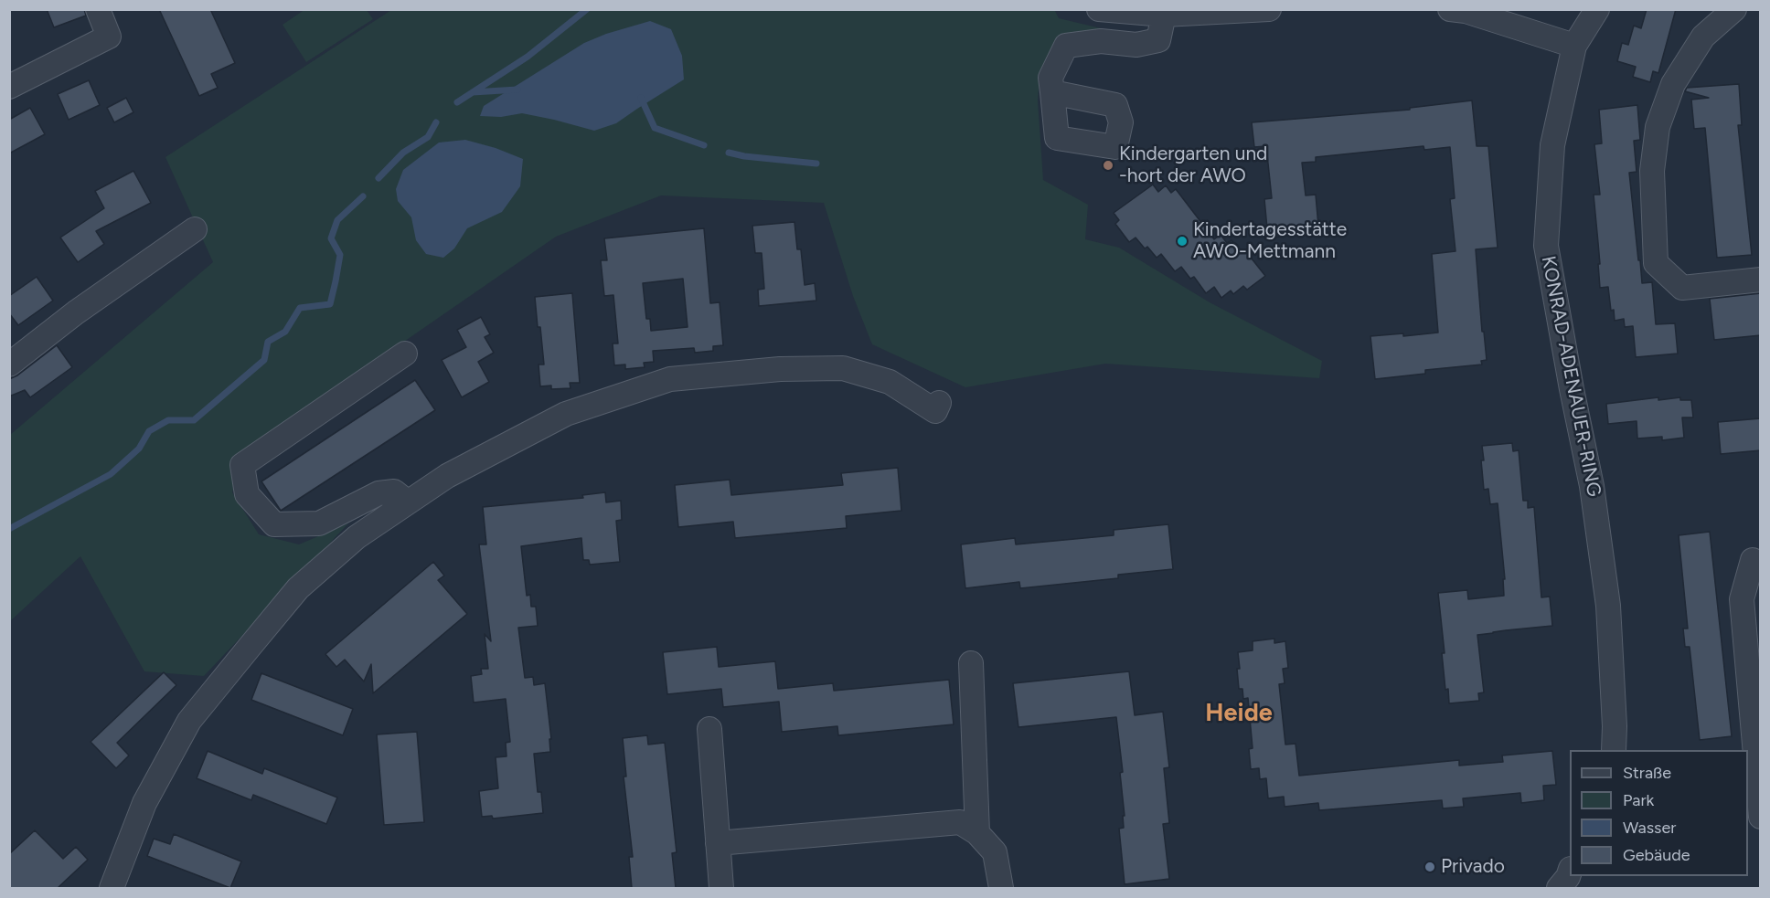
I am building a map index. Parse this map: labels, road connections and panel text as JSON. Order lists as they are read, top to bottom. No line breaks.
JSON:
{"streets":{"street":["KONRAD-ADENAUER-RING"]},"districts":["Heide"],"places":["Kindergarten und -hort der AWO","Kindertagesstätte AWO-Mettmann","Privado"],"legend":["Straße","Park","Wasser","Gebäude"]}
